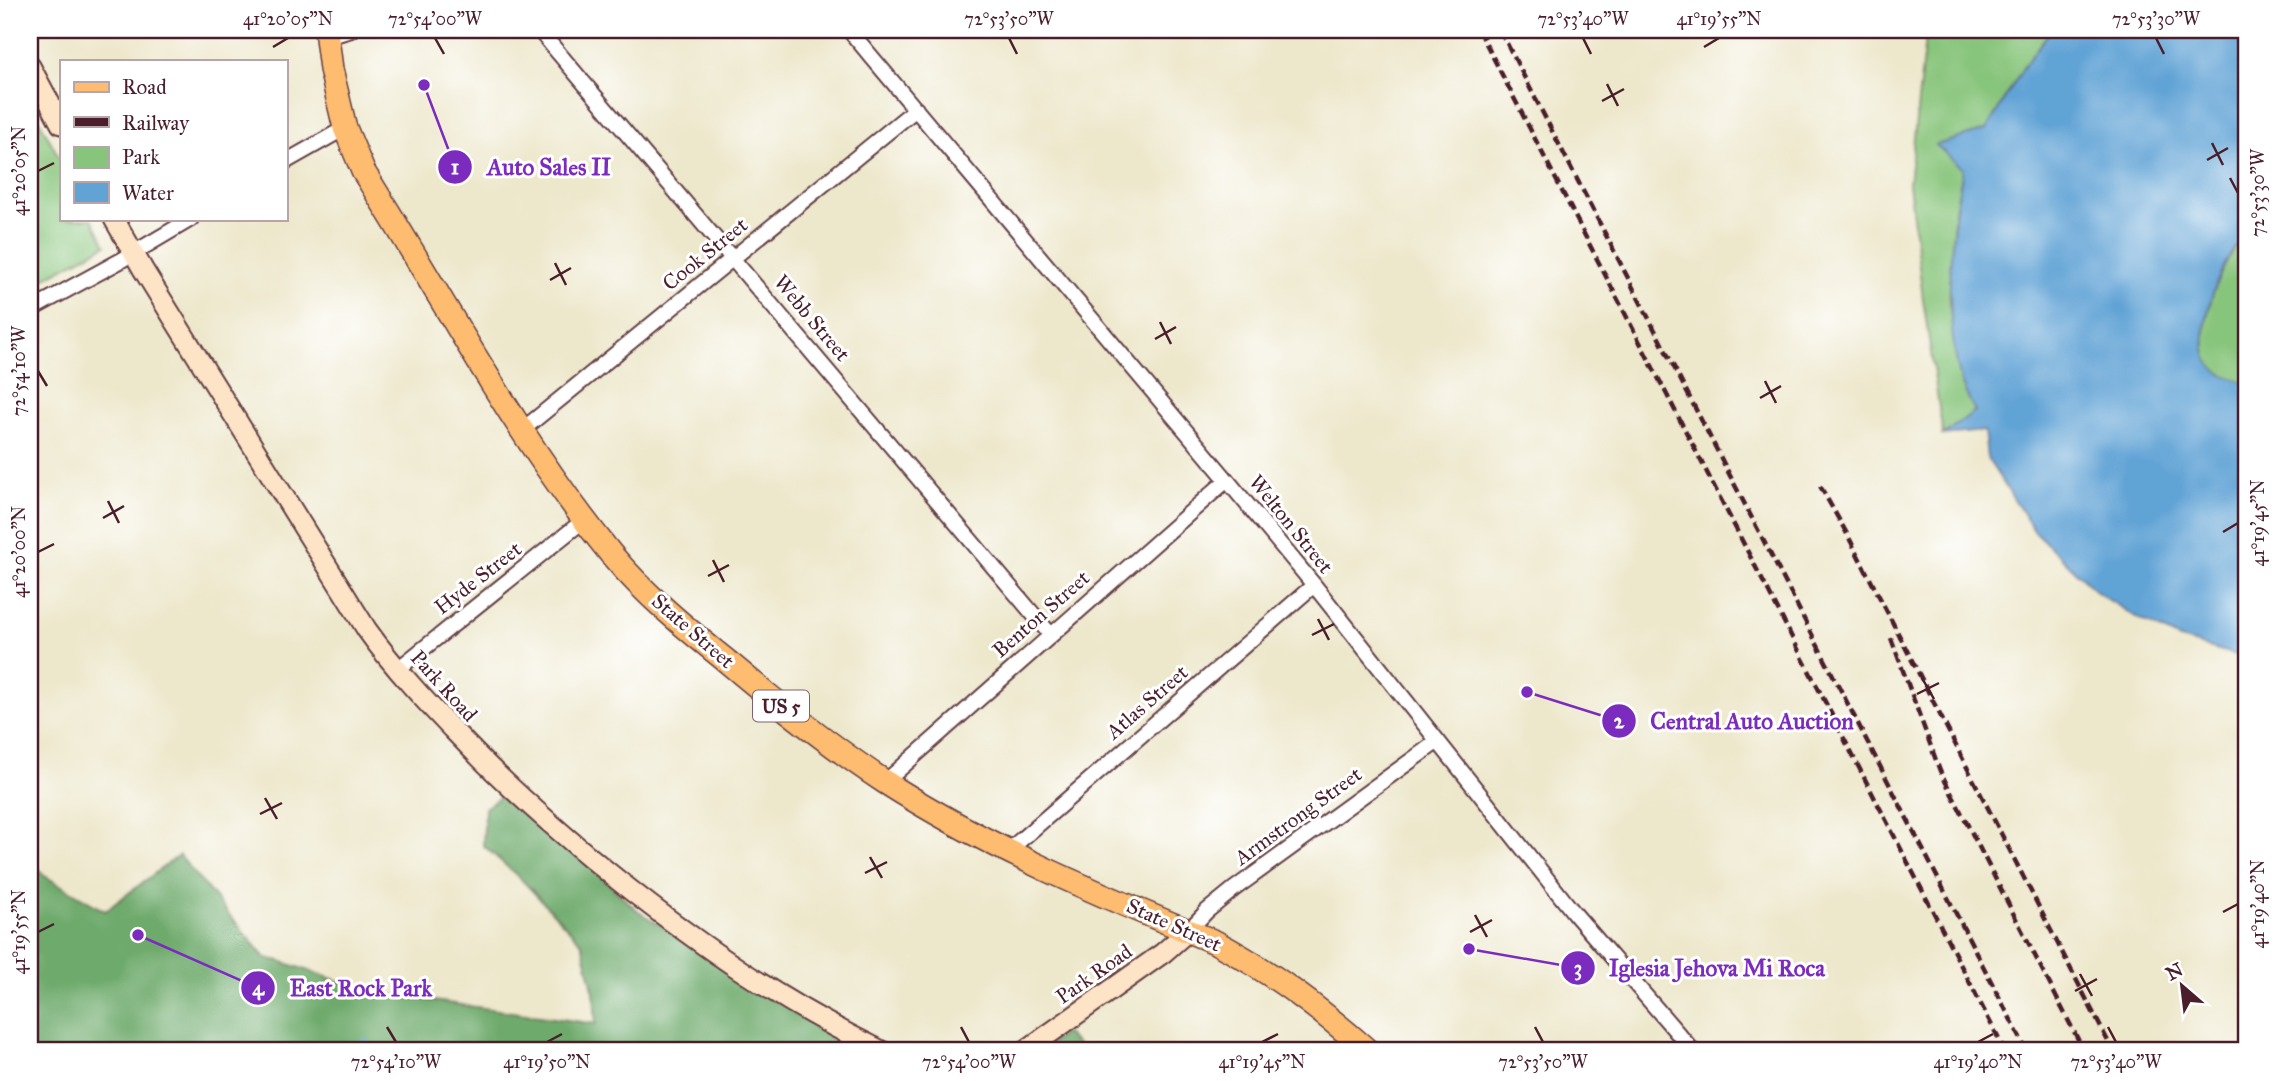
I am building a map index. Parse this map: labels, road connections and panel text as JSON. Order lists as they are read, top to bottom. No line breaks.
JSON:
{"streets":{"main road":["State Street","Park Road","US 5"],"street":["Cook Street","Webb Street","Welton Street","Hyde Street","Benton Street","Atlas Street","Armstrong Street"]},"crossings":[["Cook Street","Webb Street"],["Cook Street","Welton Street"],["Cook Street","State Street"],["Webb Street","Benton Street"],["Welton Street","Benton Street"],["Welton Street","Atlas Street"],["Welton Street","Armstrong Street"],["Hyde Street","State Street"],["Hyde Street","Park Road"],["Benton Street","State Street"],["State Street","Park Road"],["State Street","Atlas Street"],["State Street","Armstrong Street"],["Park Road","Armstrong Street"]],"places":["Auto Sales II","Central Auto Auction","East Rock Park","Iglesia Jehova Mi Roca"],"legend":["Road","Railway","Park","Water"],"north":"top left","coordinates":["41°20'05\"N","72°54'00\"W","72°53'50\"W","72°53'40\"W","41°19'55\"N","72°53'30\"W","72°54'10\"W","41°19'45\"N","41°20'00\"N","41°19'40\"N","41°19'50\"N"]}
